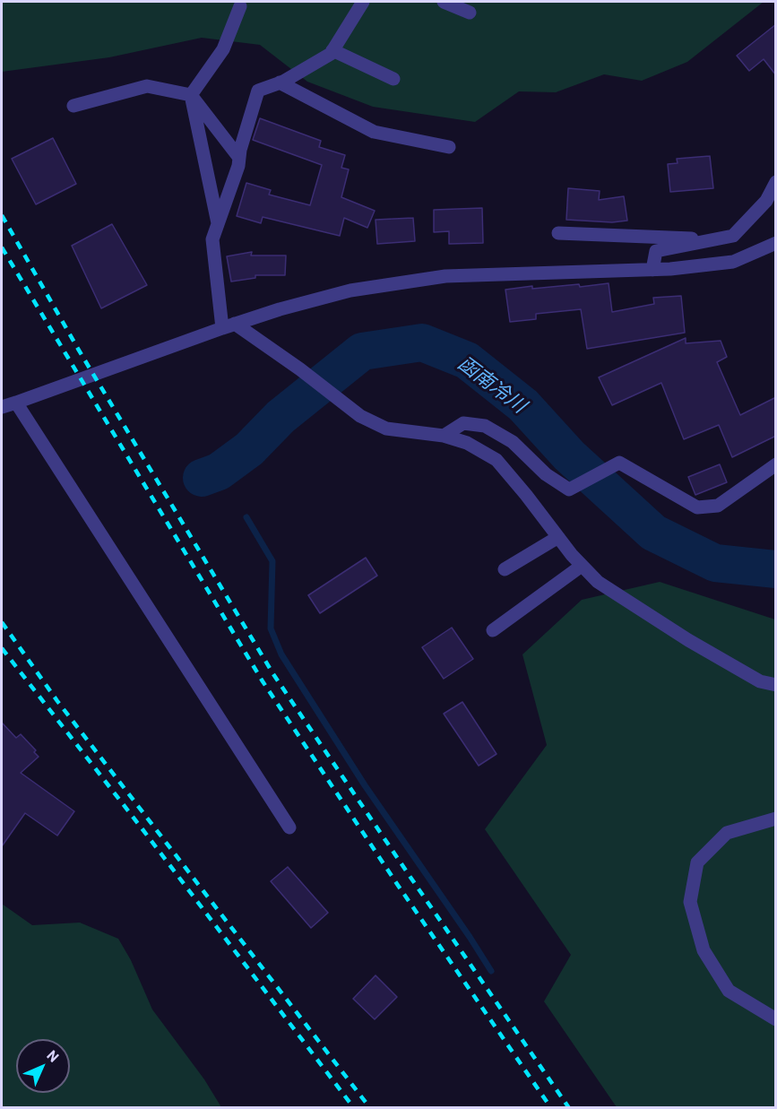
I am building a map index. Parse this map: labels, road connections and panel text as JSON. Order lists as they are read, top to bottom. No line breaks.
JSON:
{"water":["函南冷川"],"north":"top right"}
